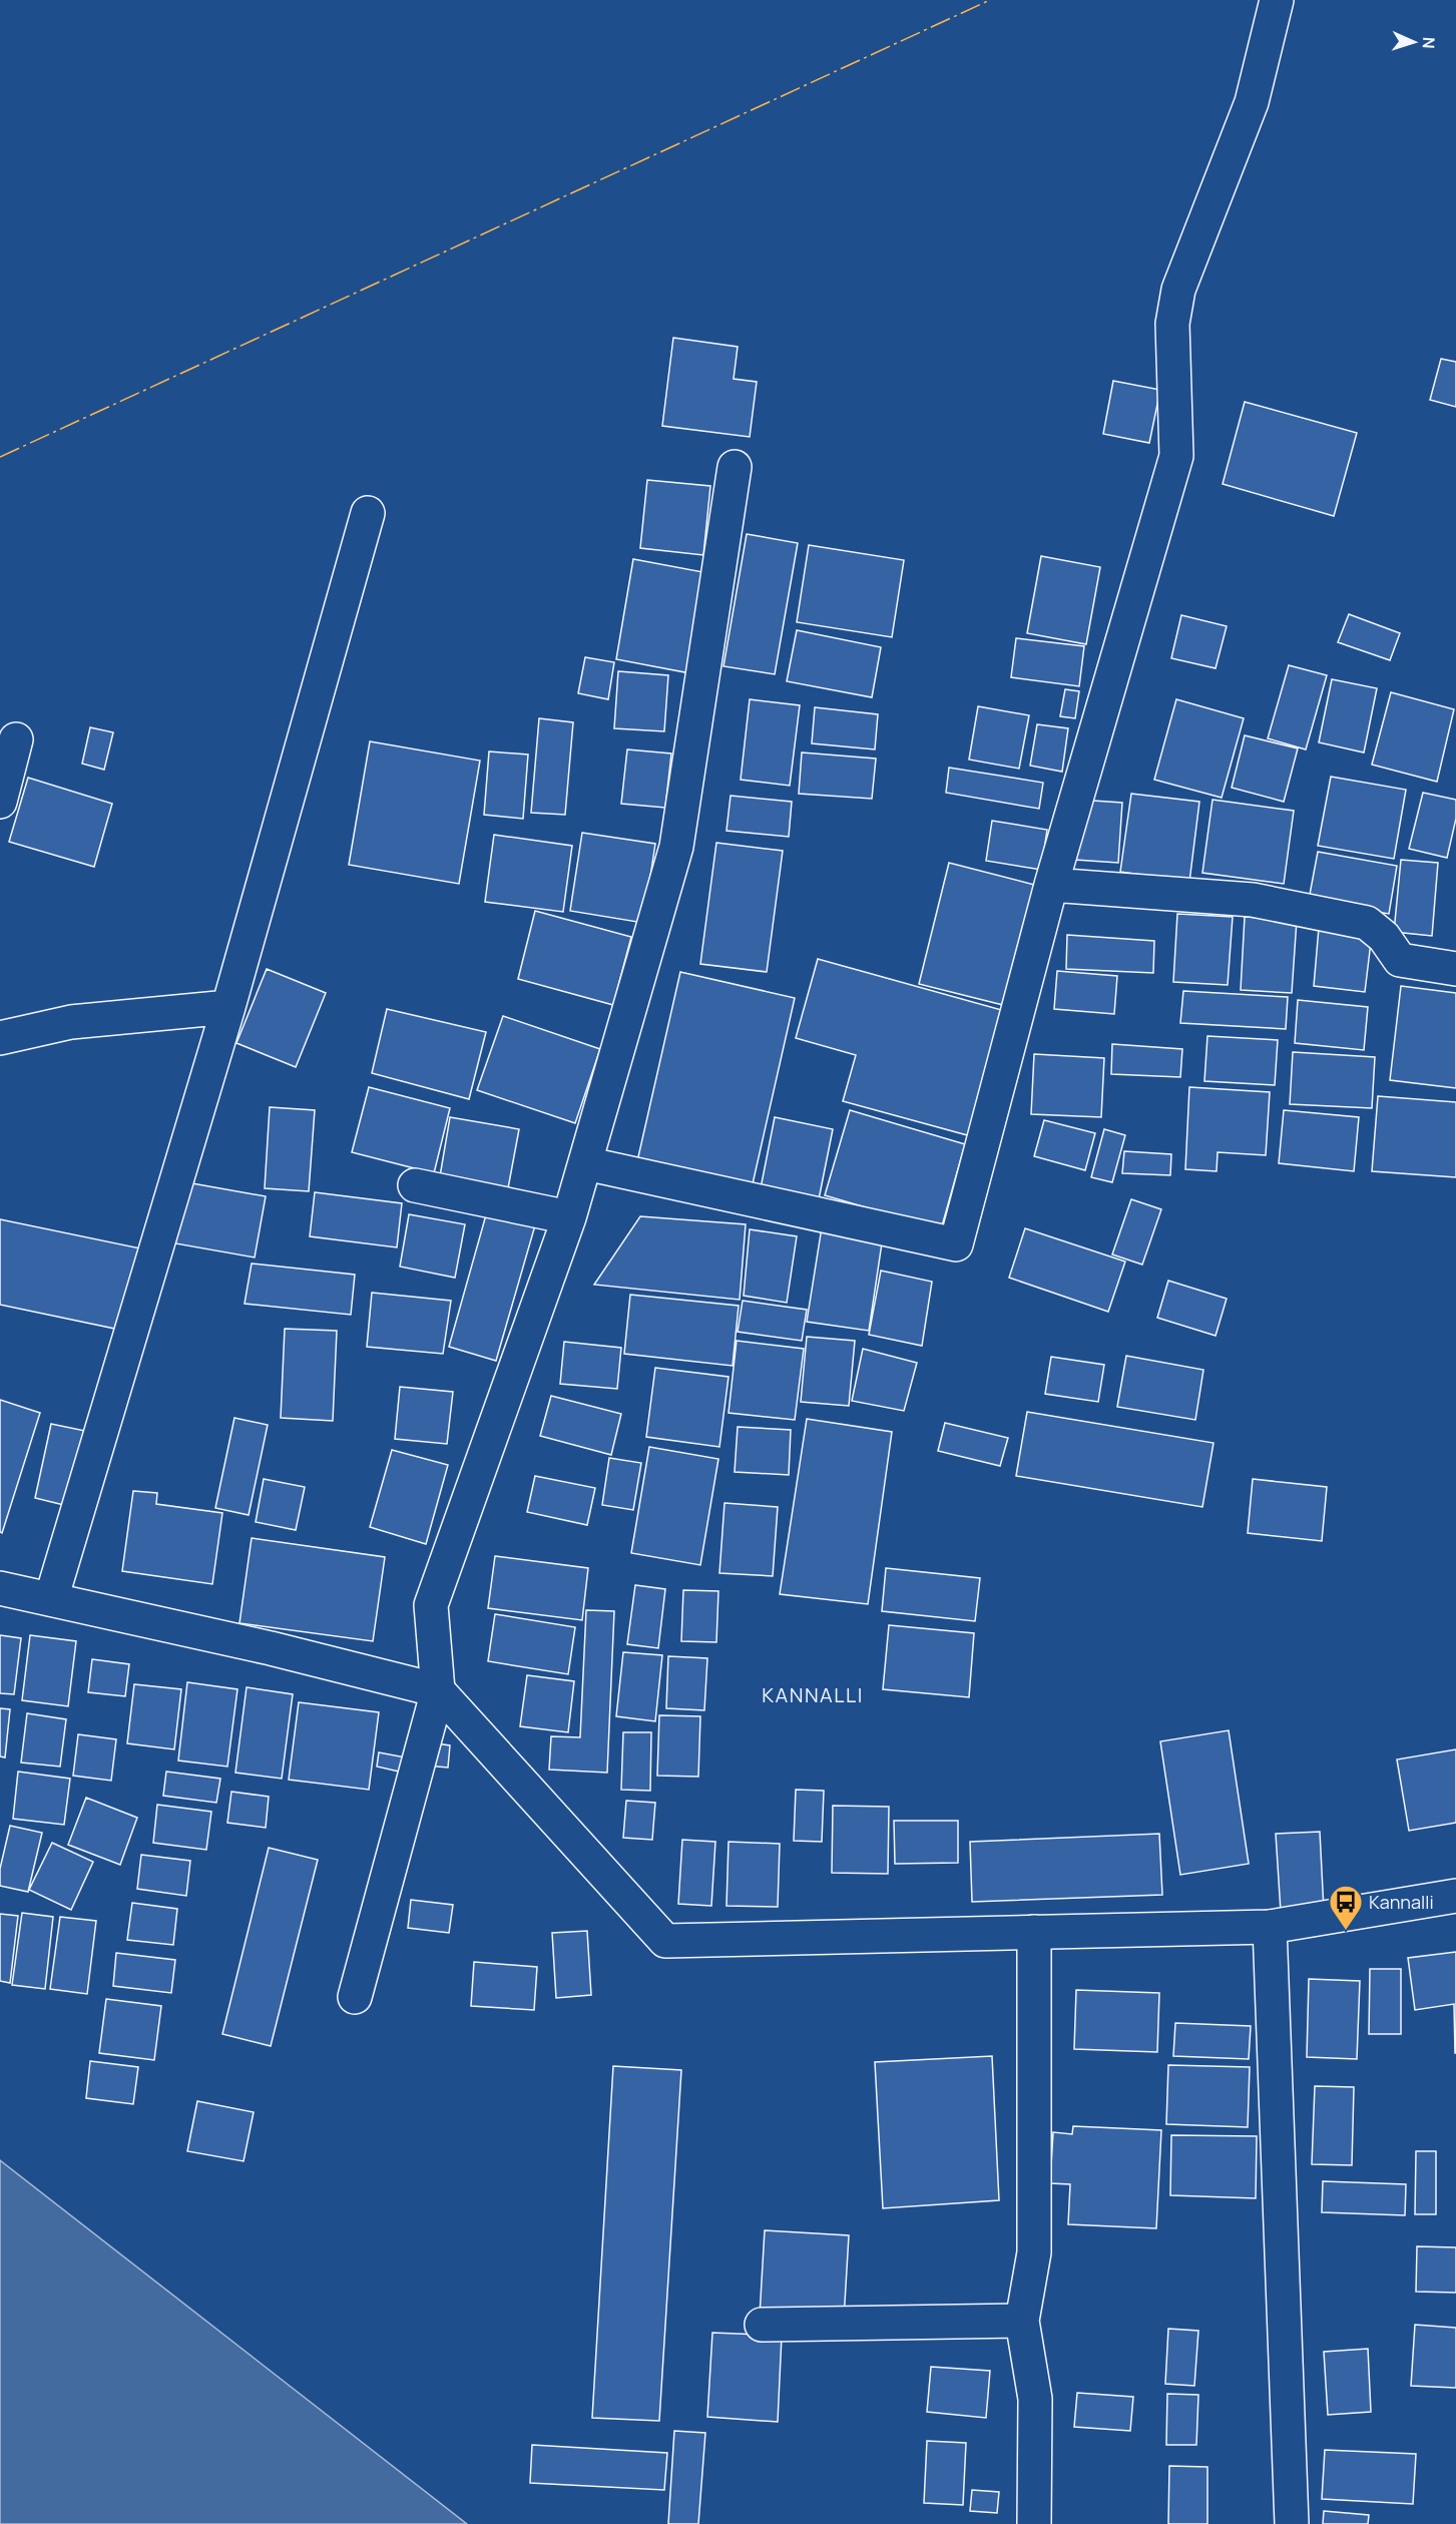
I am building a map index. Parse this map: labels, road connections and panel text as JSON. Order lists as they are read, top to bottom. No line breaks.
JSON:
{"districts":["KANNALLI"],"places":{"bus stop":["Kannalli"]},"north":"right"}
